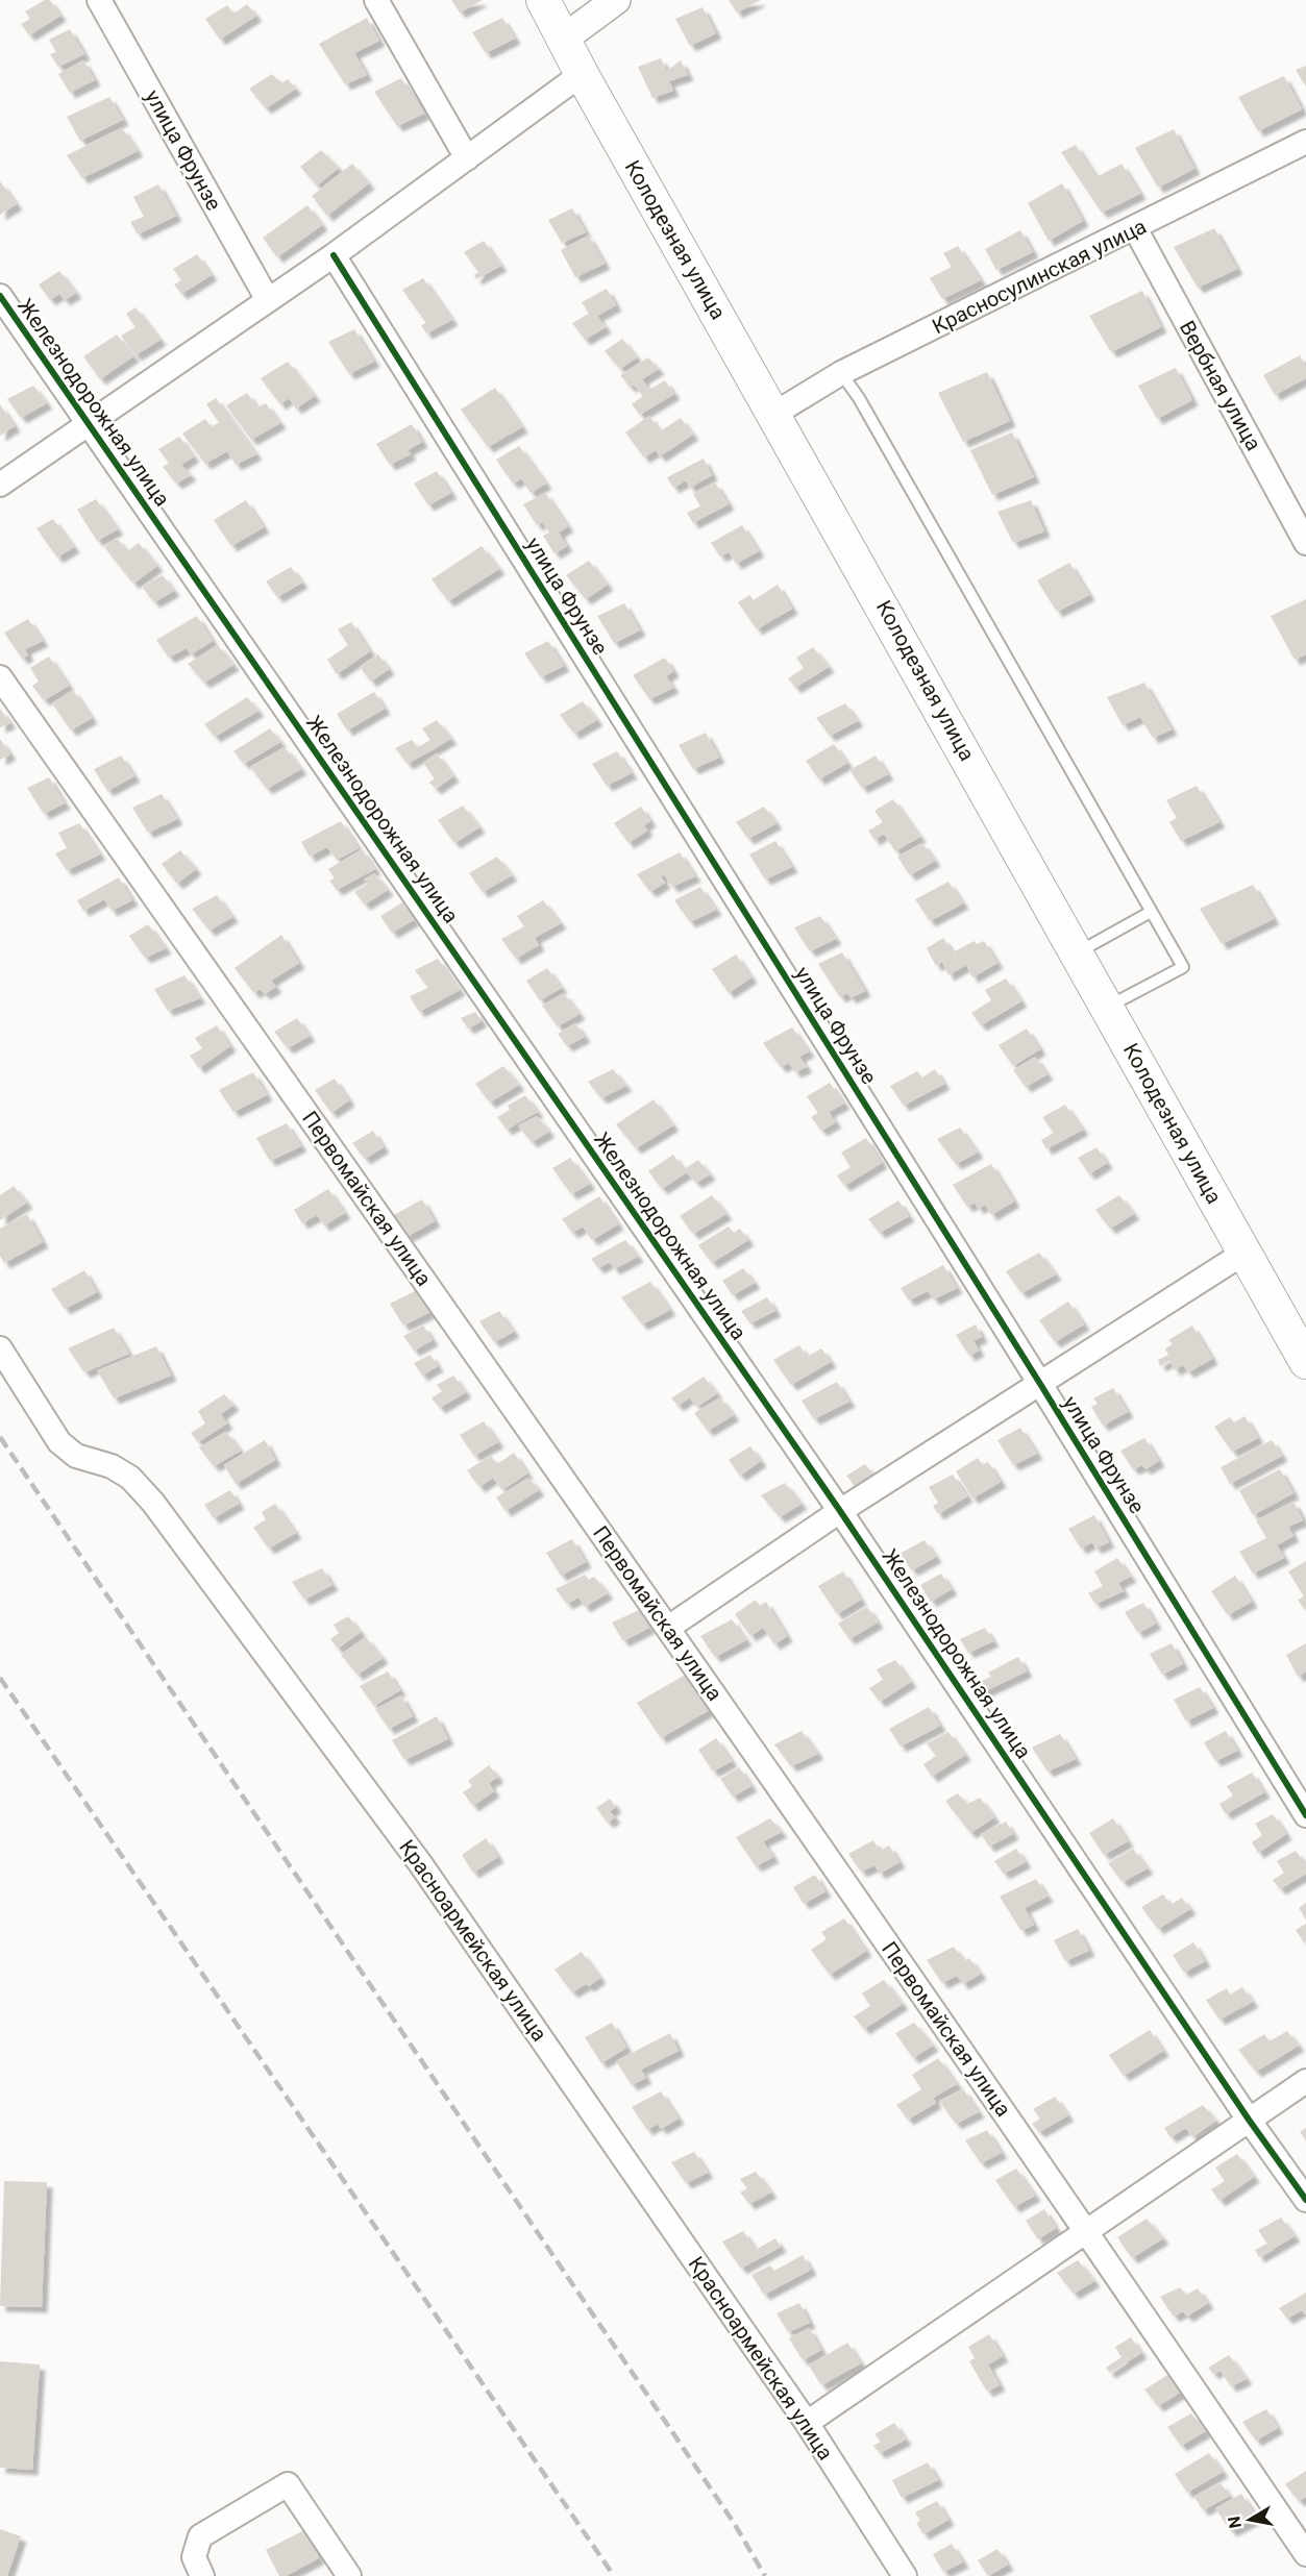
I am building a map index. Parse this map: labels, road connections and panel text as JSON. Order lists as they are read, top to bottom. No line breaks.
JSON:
{"streets":{"main road":["Колодезная улица"],"street":["улица Фрунзе","Красносулинская улица","Вербная улица","Железнодорожная улица","Первомайская улица","Красноармейская улица"]},"crossings":[["Колодезная улица","Красносулинская улица"],["Красносулинская улица","Вербная улица"]],"north":"left"}
